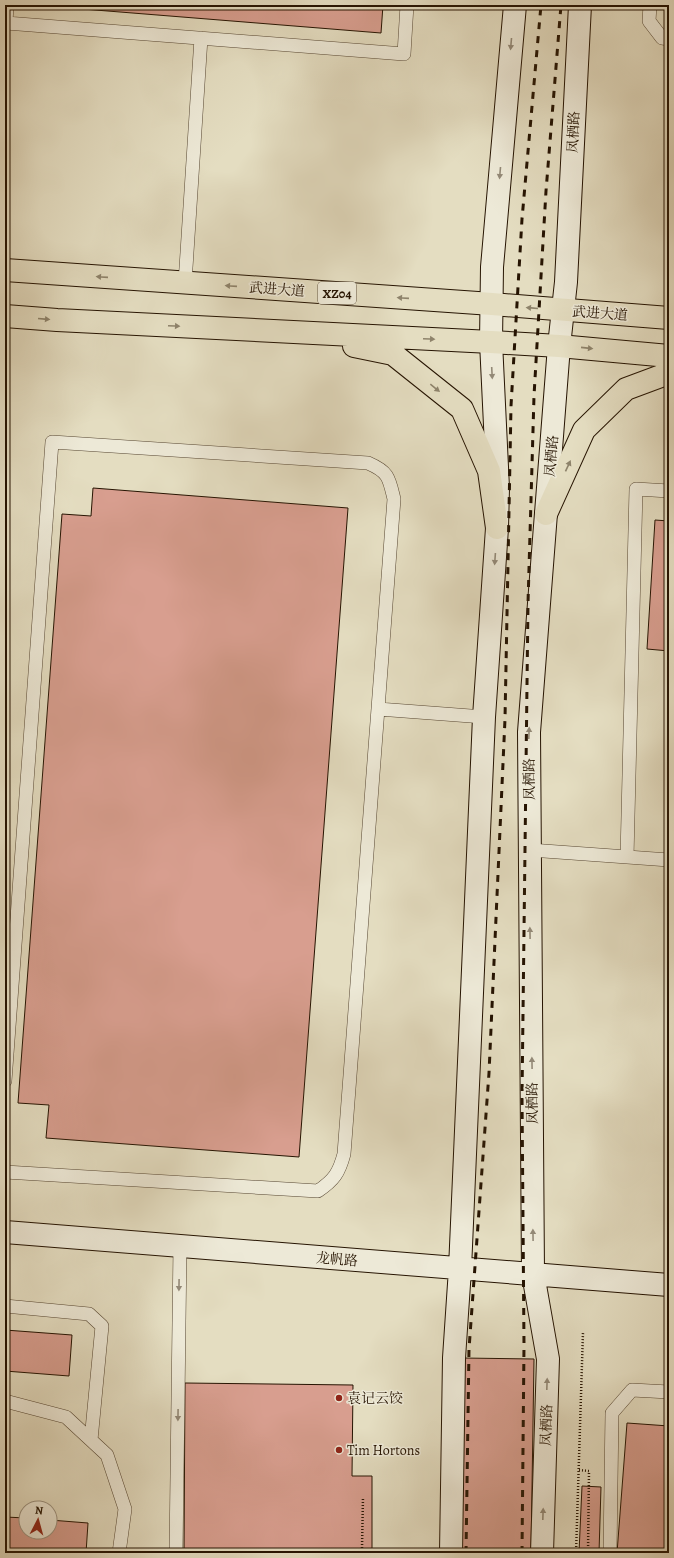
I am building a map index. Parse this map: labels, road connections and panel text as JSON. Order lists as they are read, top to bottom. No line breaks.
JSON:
{"streets":{"main road":["凤栖路","武进大道","XZ04","龙帆路"]},"crossings":[["凤栖路","武进大道"],["凤栖路","龙帆路"]],"places":["袁记云饺","Tim Hortons"],"north":"top"}
